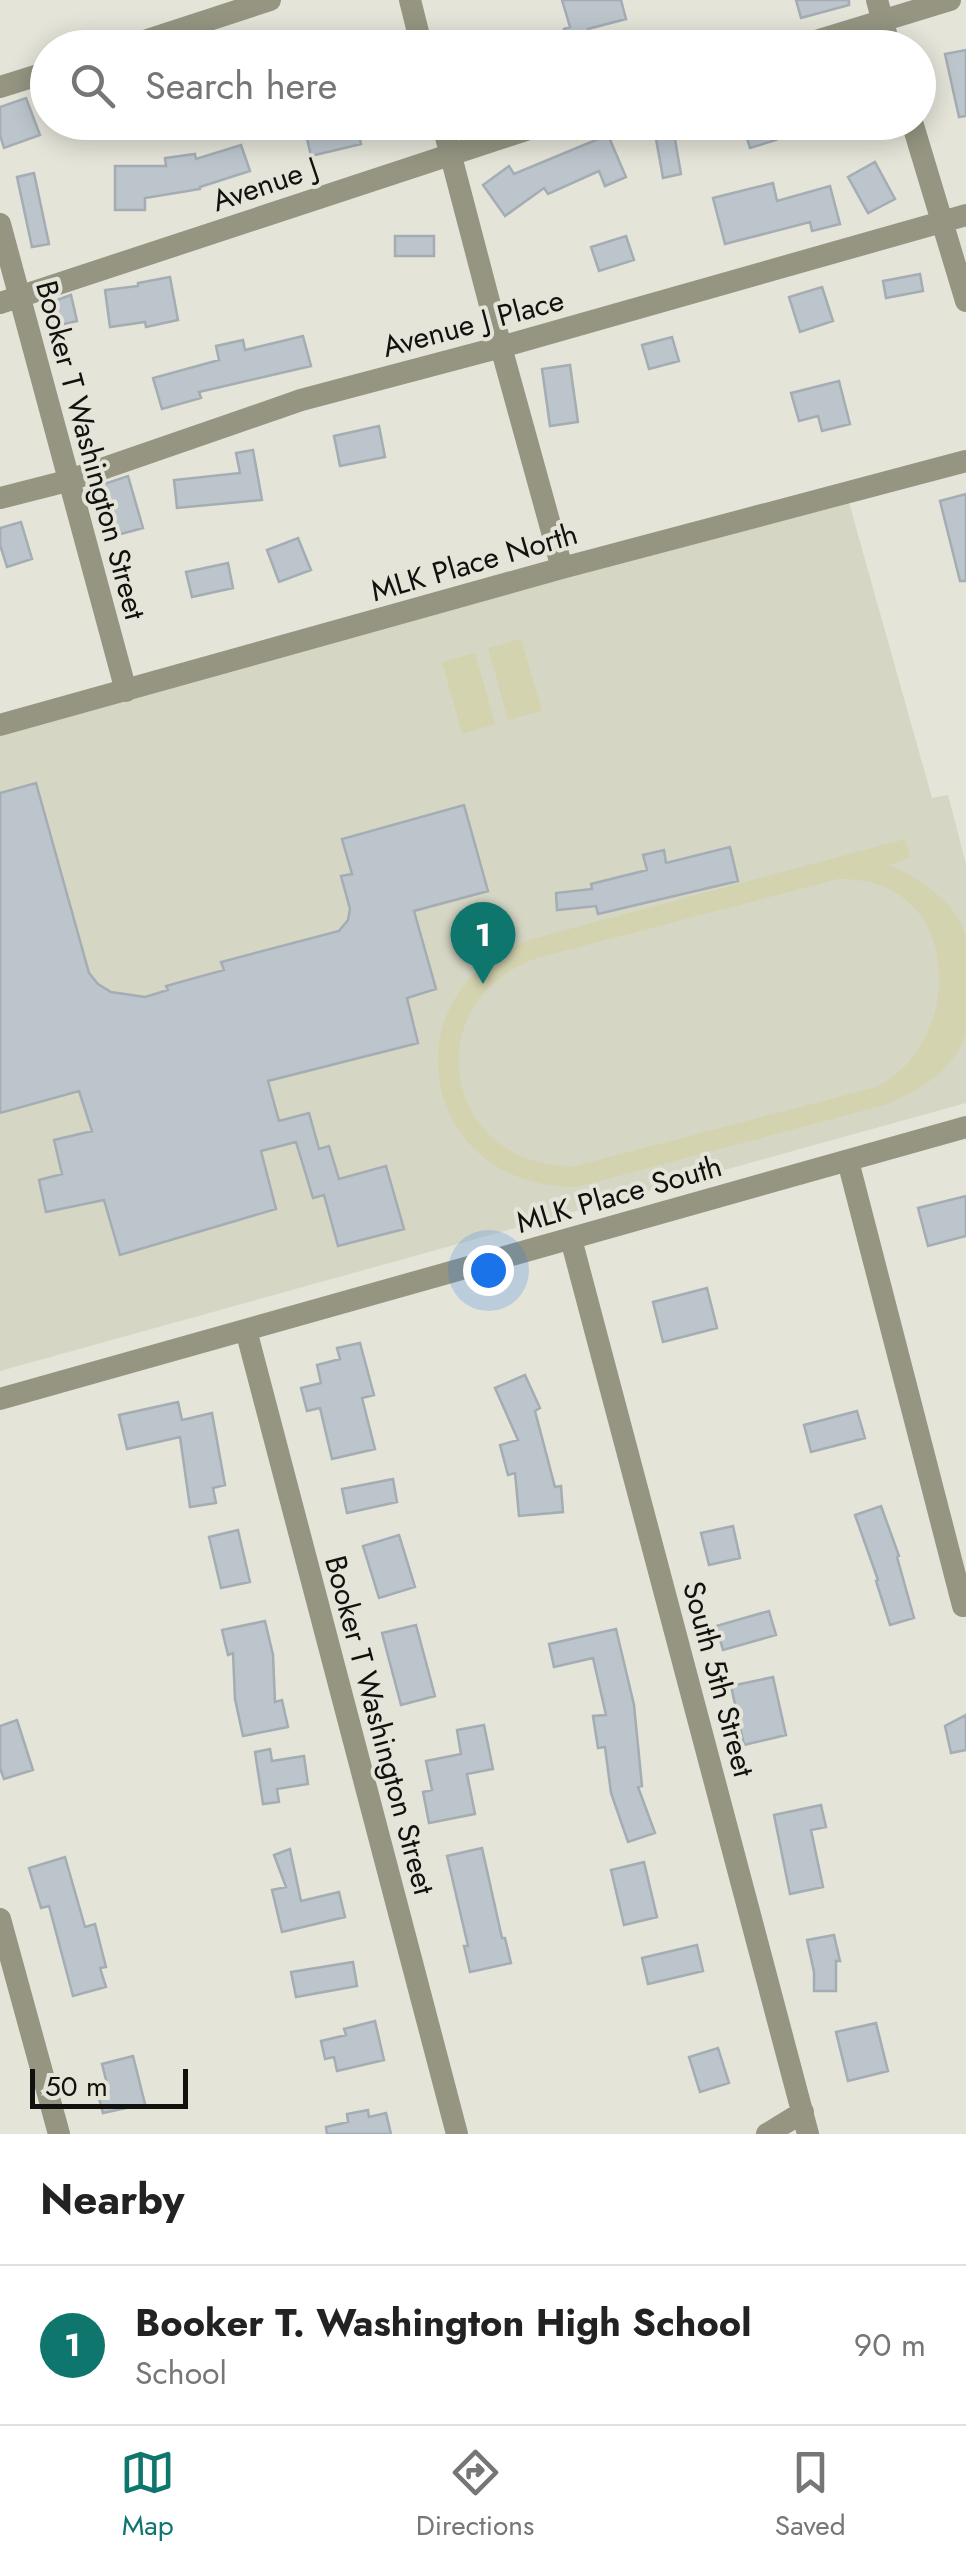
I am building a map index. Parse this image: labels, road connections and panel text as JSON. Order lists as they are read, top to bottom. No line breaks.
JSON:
{"streets":{"street":["Avenue J","Avenue J Place","Booker T Washington Street","MLK Place North","MLK Place South","South 5th Street"]},"crossings":[["Avenue J","Booker T Washington Street"],["Avenue J Place","Booker T Washington Street"],["Booker T Washington Street","MLK Place North"],["Booker T Washington Street","MLK Place South"],["MLK Place South","South 5th Street"]],"scale_bar":"50 m","page":{"search":"Search here","pins":"1","scale":"50 m","heading":"Nearby","list":[{"mark":"1","name":"Booker T. Washington High School","note":"School","value":"90 m"}],"nav":["Map","Directions","Saved"]}}
